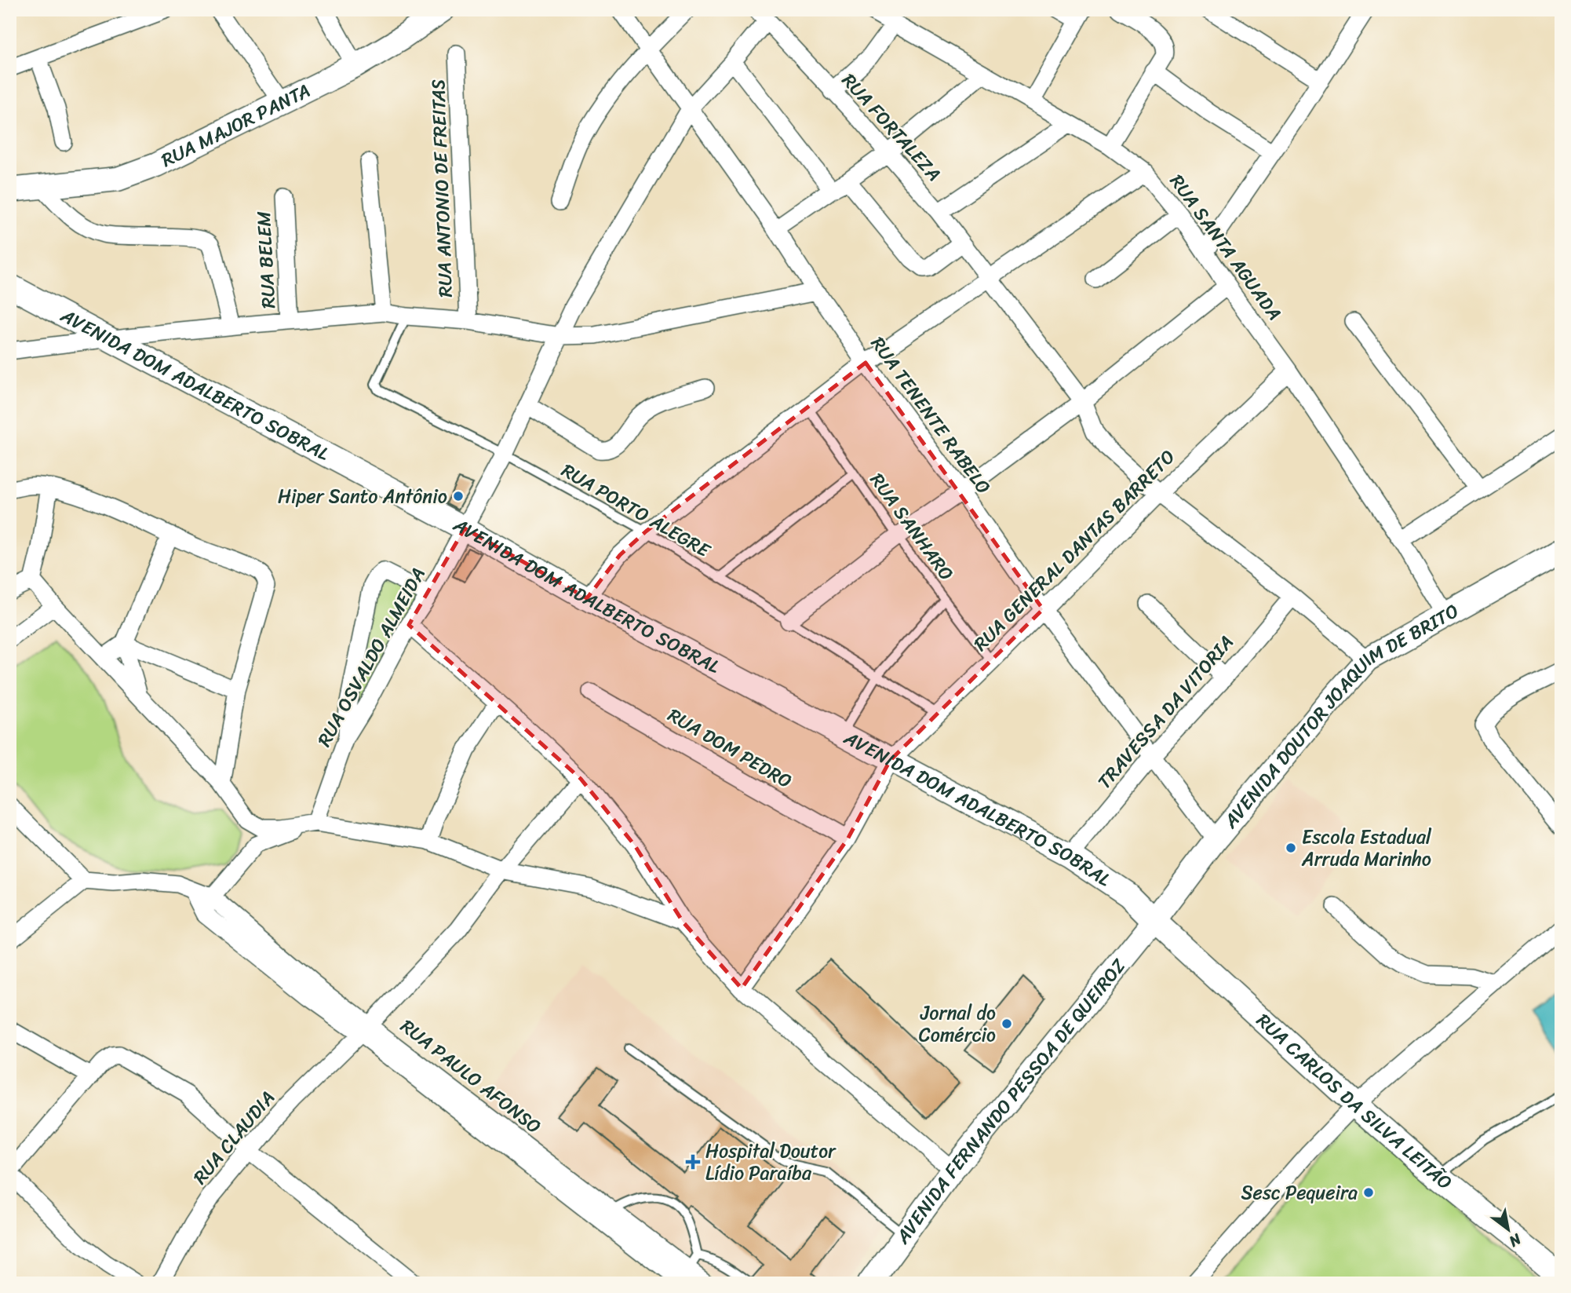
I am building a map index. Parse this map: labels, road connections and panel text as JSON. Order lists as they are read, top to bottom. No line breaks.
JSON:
{"streets":{"main road":["RUA MAJOR PANTA","AVENIDA DOM ADALBERTO SOBRAL","AVENIDA DOUTOR JOAQUIM DE BRITO","AVENIDA FERNANDO PESSOA DE QUEIROZ","RUA CARLOS DA SILVA LEITÃO"],"street":["RUA FORTALEZA","RUA ANTONIO DE FREITAS","RUA SANTA AGUADA","RUA BELEM","RUA TENENTE RABELO","RUA GENERAL DANTAS BARRETO","RUA OSVALDO ALMEIDA","TRAVESSA DA VITORIA","RUA DOM PEDRO","RUA PAULO AFONSO","RUA CLAUDIA"],"lane":["RUA PORTO ALEGRE","RUA SANHARO"]},"crossings":[["RUA FORTALEZA","RUA GENERAL DANTAS BARRETO"],["RUA FORTALEZA","RUA OSVALDO ALMEIDA"],["RUA FORTALEZA","TRAVESSA DA VITORIA"],["RUA FORTALEZA","AVENIDA DOUTOR JOAQUIM DE BRITO"],["RUA SANTA AGUADA","RUA GENERAL DANTAS BARRETO"],["RUA SANTA AGUADA","AVENIDA DOUTOR JOAQUIM DE BRITO"],["AVENIDA DOM ADALBERTO SOBRAL","RUA GENERAL DANTAS BARRETO"],["AVENIDA DOM ADALBERTO SOBRAL","RUA OSVALDO ALMEIDA"],["AVENIDA DOM ADALBERTO SOBRAL","TRAVESSA DA VITORIA"],["AVENIDA DOM ADALBERTO SOBRAL","AVENIDA DOUTOR JOAQUIM DE BRITO"],["AVENIDA DOM ADALBERTO SOBRAL","AVENIDA FERNANDO PESSOA DE QUEIROZ"],["AVENIDA DOM ADALBERTO SOBRAL","RUA CARLOS DA SILVA LEITÃO"],["RUA TENENTE RABELO","RUA GENERAL DANTAS BARRETO"],["RUA TENENTE RABELO","RUA OSVALDO ALMEIDA"],["RUA TENENTE RABELO","TRAVESSA DA VITORIA"],["RUA TENENTE RABELO","AVENIDA DOUTOR JOAQUIM DE BRITO"],["RUA PORTO ALEGRE","RUA GENERAL DANTAS BARRETO"],["RUA PORTO ALEGRE","RUA OSVALDO ALMEIDA"],["RUA SANHARO","RUA GENERAL DANTAS BARRETO"],["RUA GENERAL DANTAS BARRETO","RUA DOM PEDRO"],["AVENIDA DOUTOR JOAQUIM DE BRITO","AVENIDA FERNANDO PESSOA DE QUEIROZ"],["AVENIDA DOUTOR JOAQUIM DE BRITO","RUA CARLOS DA SILVA LEITÃO"],["RUA PAULO AFONSO","RUA CLAUDIA"],["AVENIDA FERNANDO PESSOA DE QUEIROZ","RUA CARLOS DA SILVA LEITÃO"]],"places":{"other":["Hiper Santo Antônio","Escola Estadual Arruda Marinho","Jornal do Comércio","Sesc Pequeira"],"health":["Hospital Doutor Lídio Paraíba"]},"north":"bottom right"}
